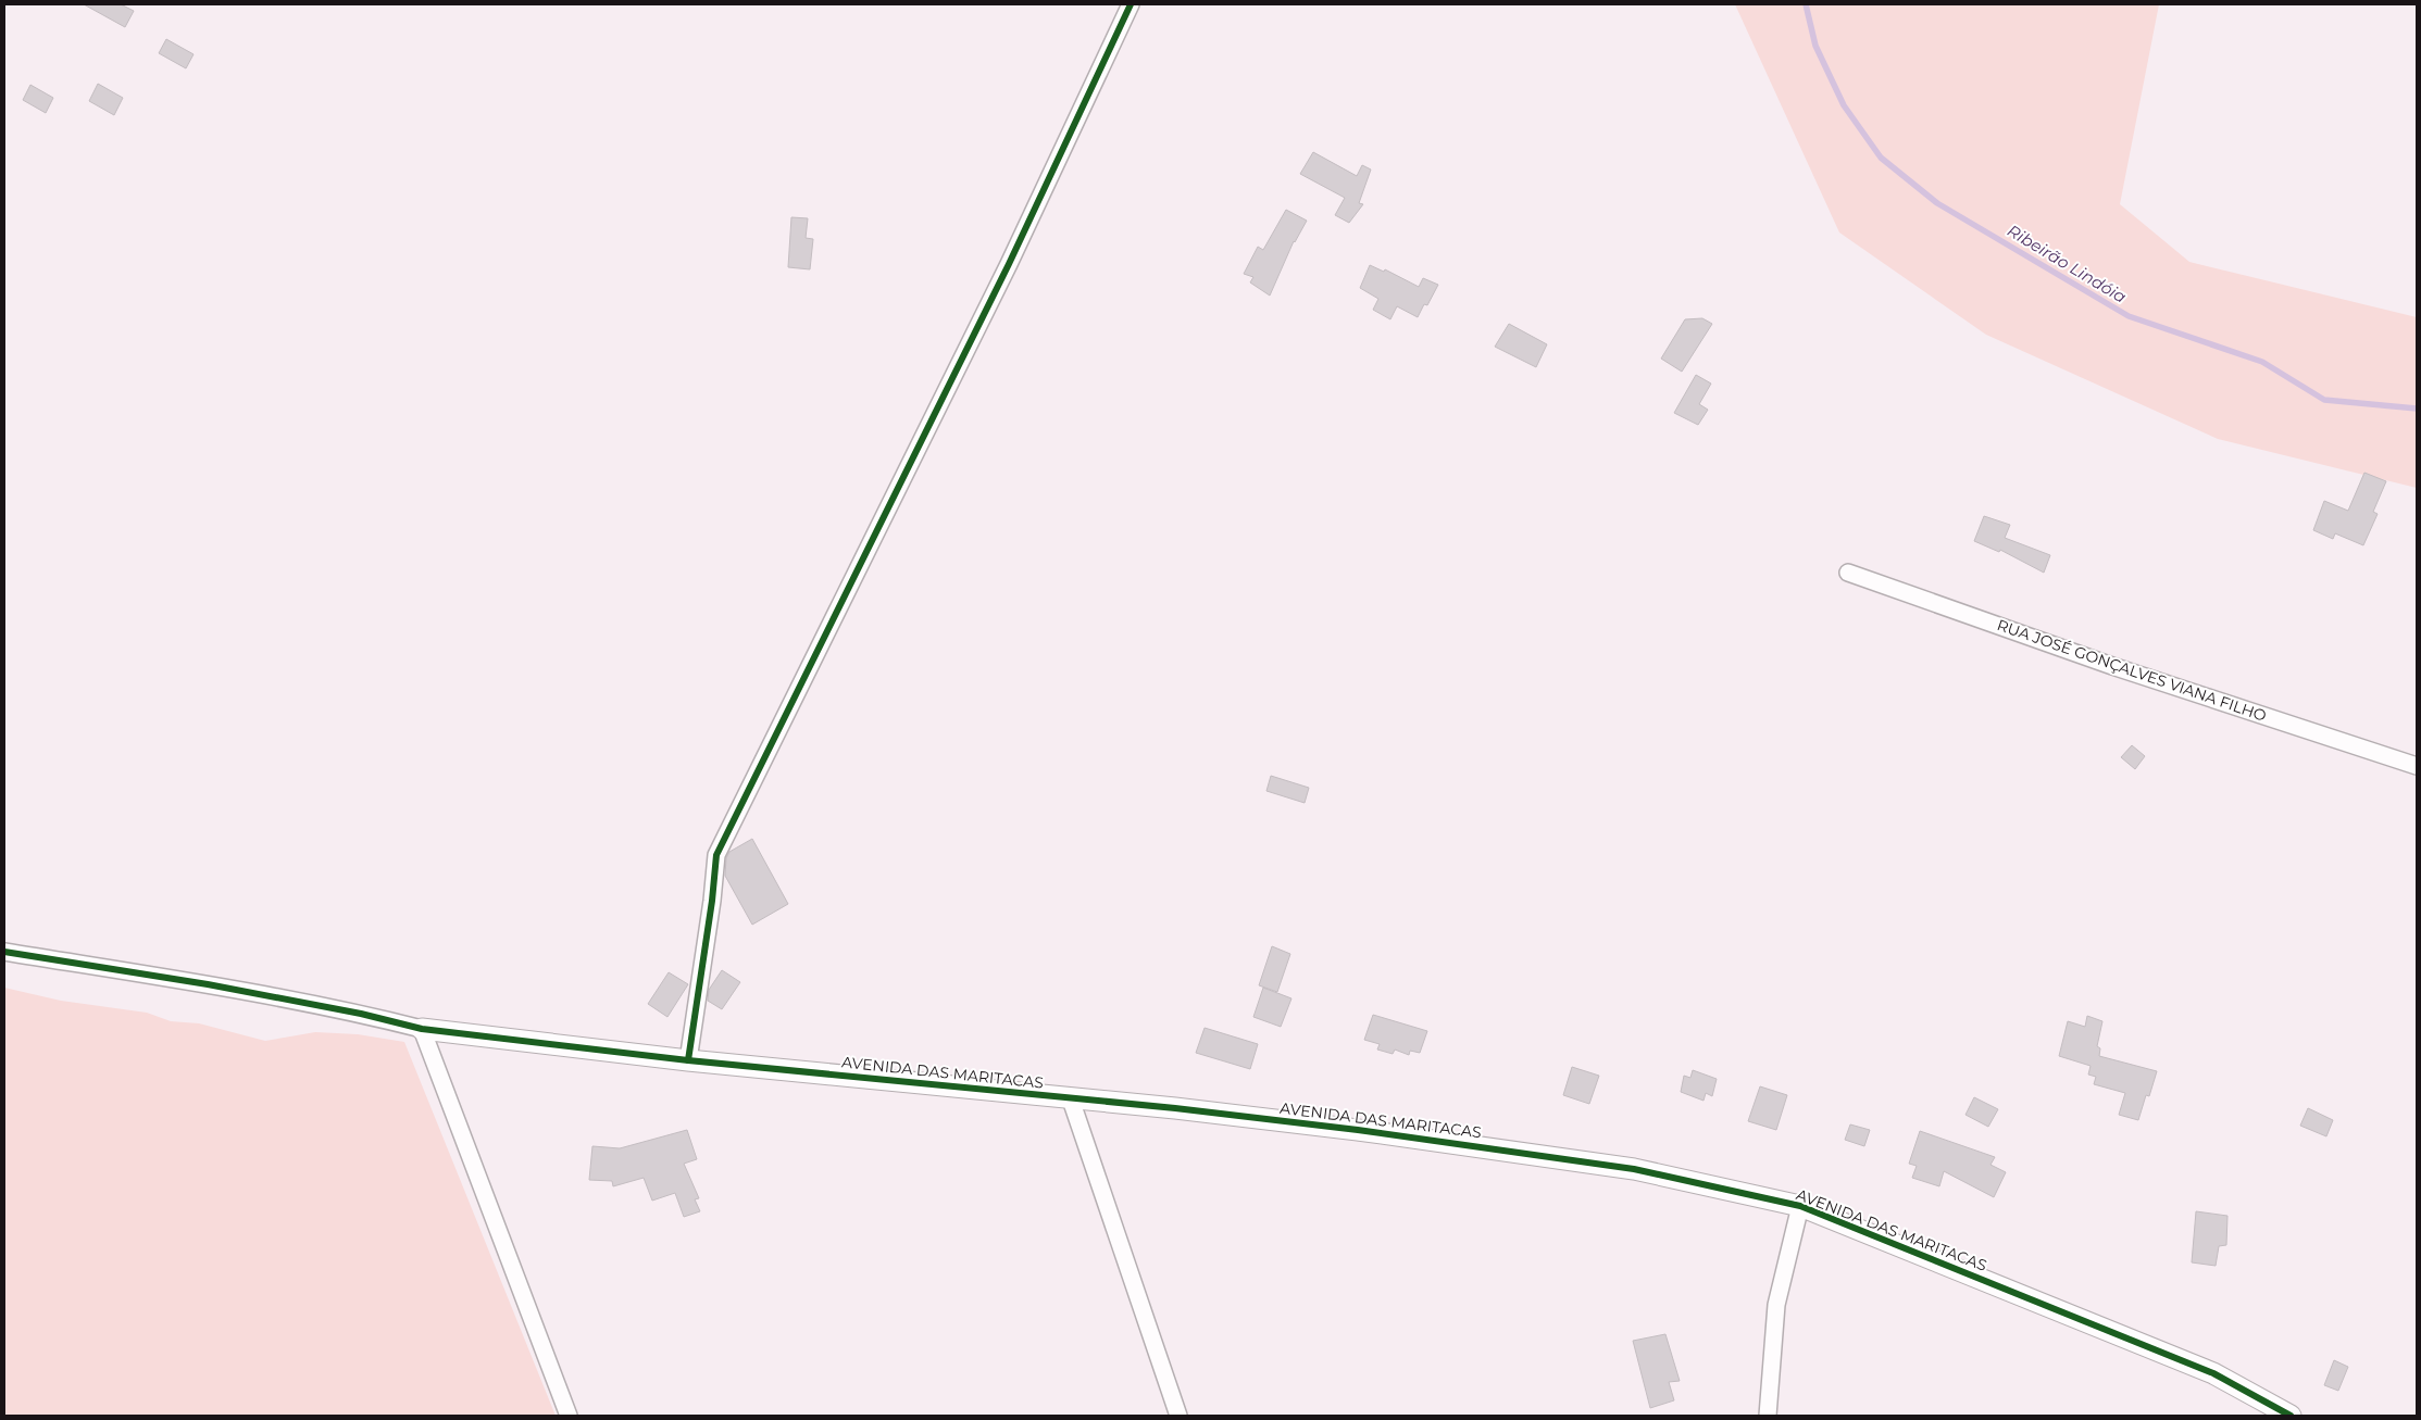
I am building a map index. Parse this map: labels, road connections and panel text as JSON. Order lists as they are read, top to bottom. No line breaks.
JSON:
{"streets":{"street":["RUA JOSÉ GONÇALVES VIANA FILHO","AVENIDA DAS MARITACAS"]},"water":["Ribeirão Lindóia"]}
